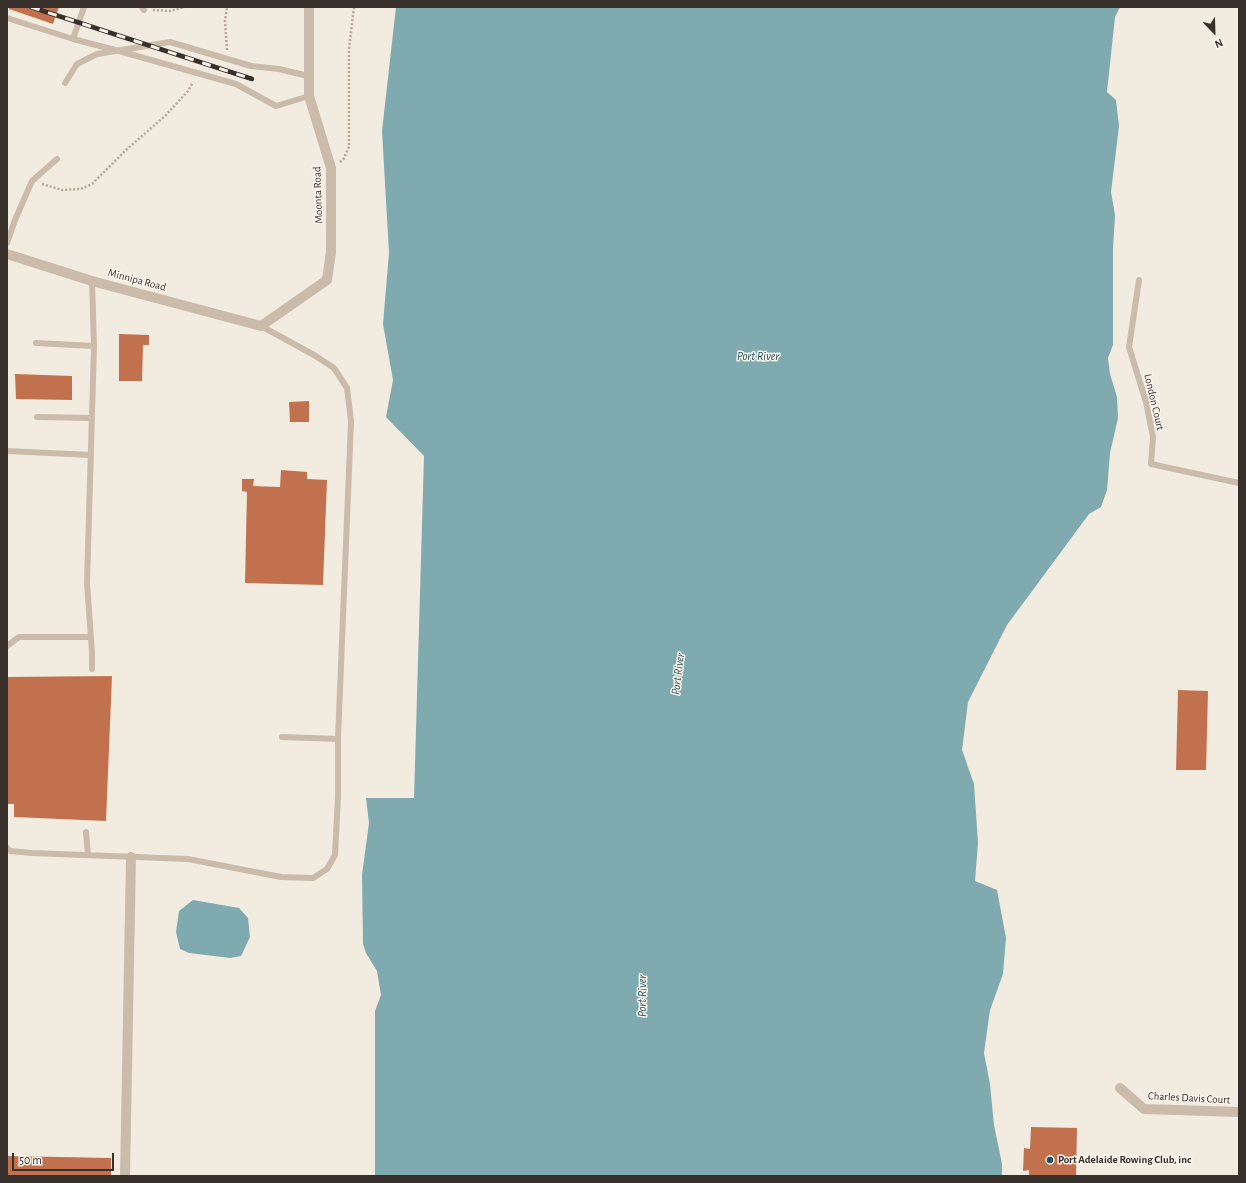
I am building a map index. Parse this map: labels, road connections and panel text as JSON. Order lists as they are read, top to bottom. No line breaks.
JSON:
{"streets":{"street":["Moonta Road","Minnipa Road","Charles Davis Court"],"lane":["London Court"]},"crossings":[["Moonta Road","Minnipa Road"]],"water":["Port River"],"places":["Port Adelaide Rowing Club, inc"],"scale_bar":"50 m","north":"bottom right"}
